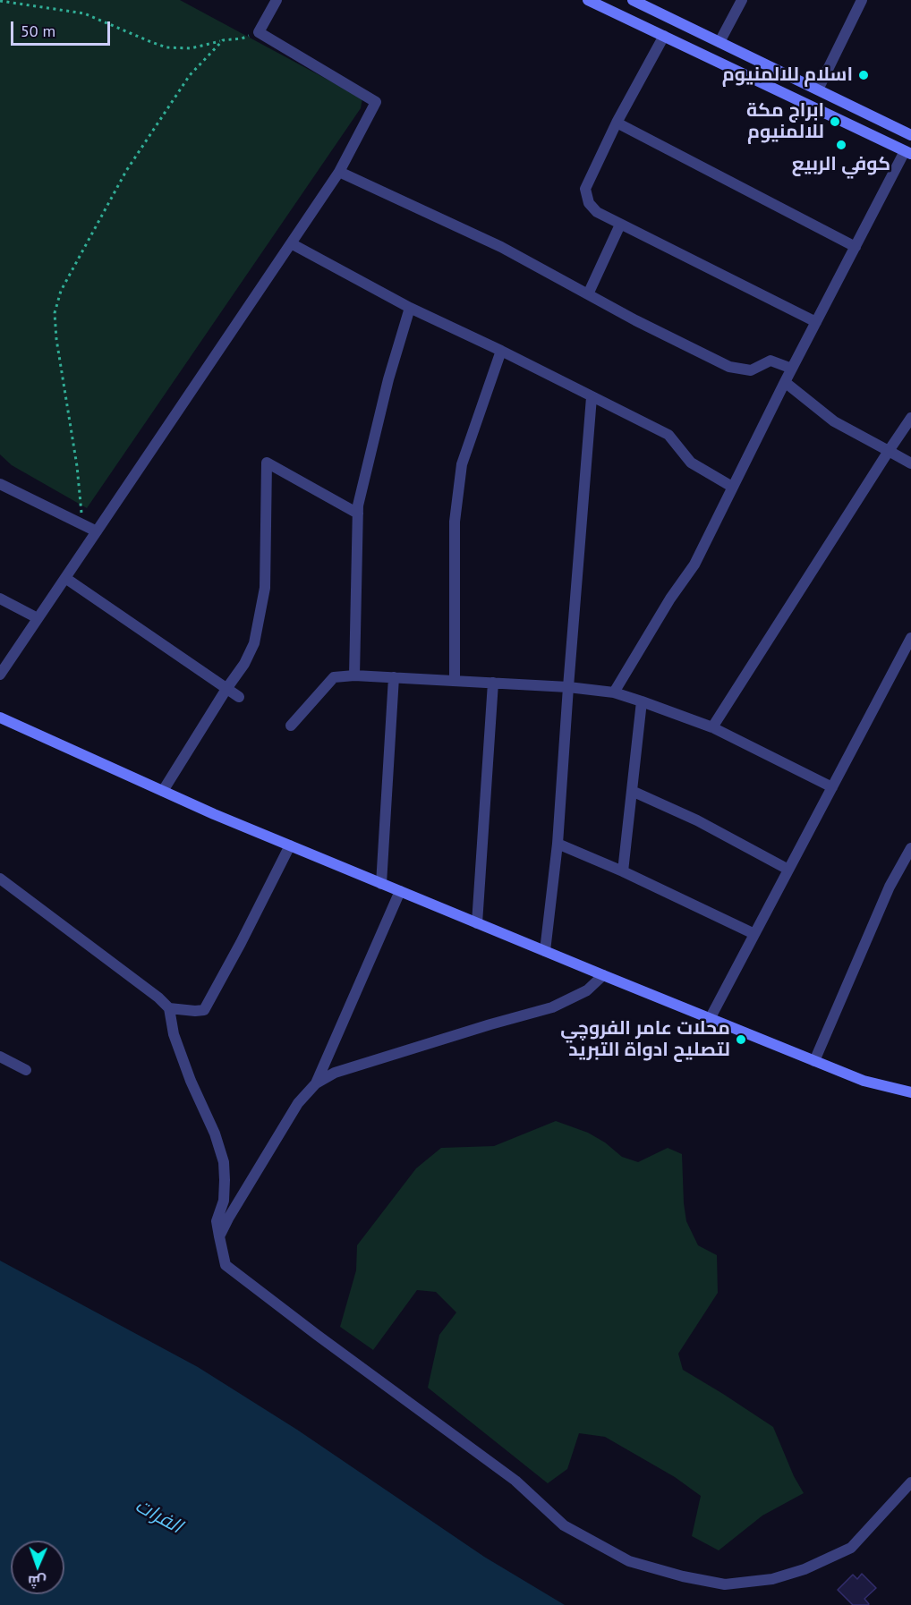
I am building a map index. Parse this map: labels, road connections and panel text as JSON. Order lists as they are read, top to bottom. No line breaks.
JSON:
{"water":["الفرات"],"places":["اسلام للالمنيوم","ابراج مكة للالمنيوم","كوفي الربيع","محلات عامر الفروچي لتصليح ادواة التبريد"],"scale_bar":"50 m","north":"bottom"}
